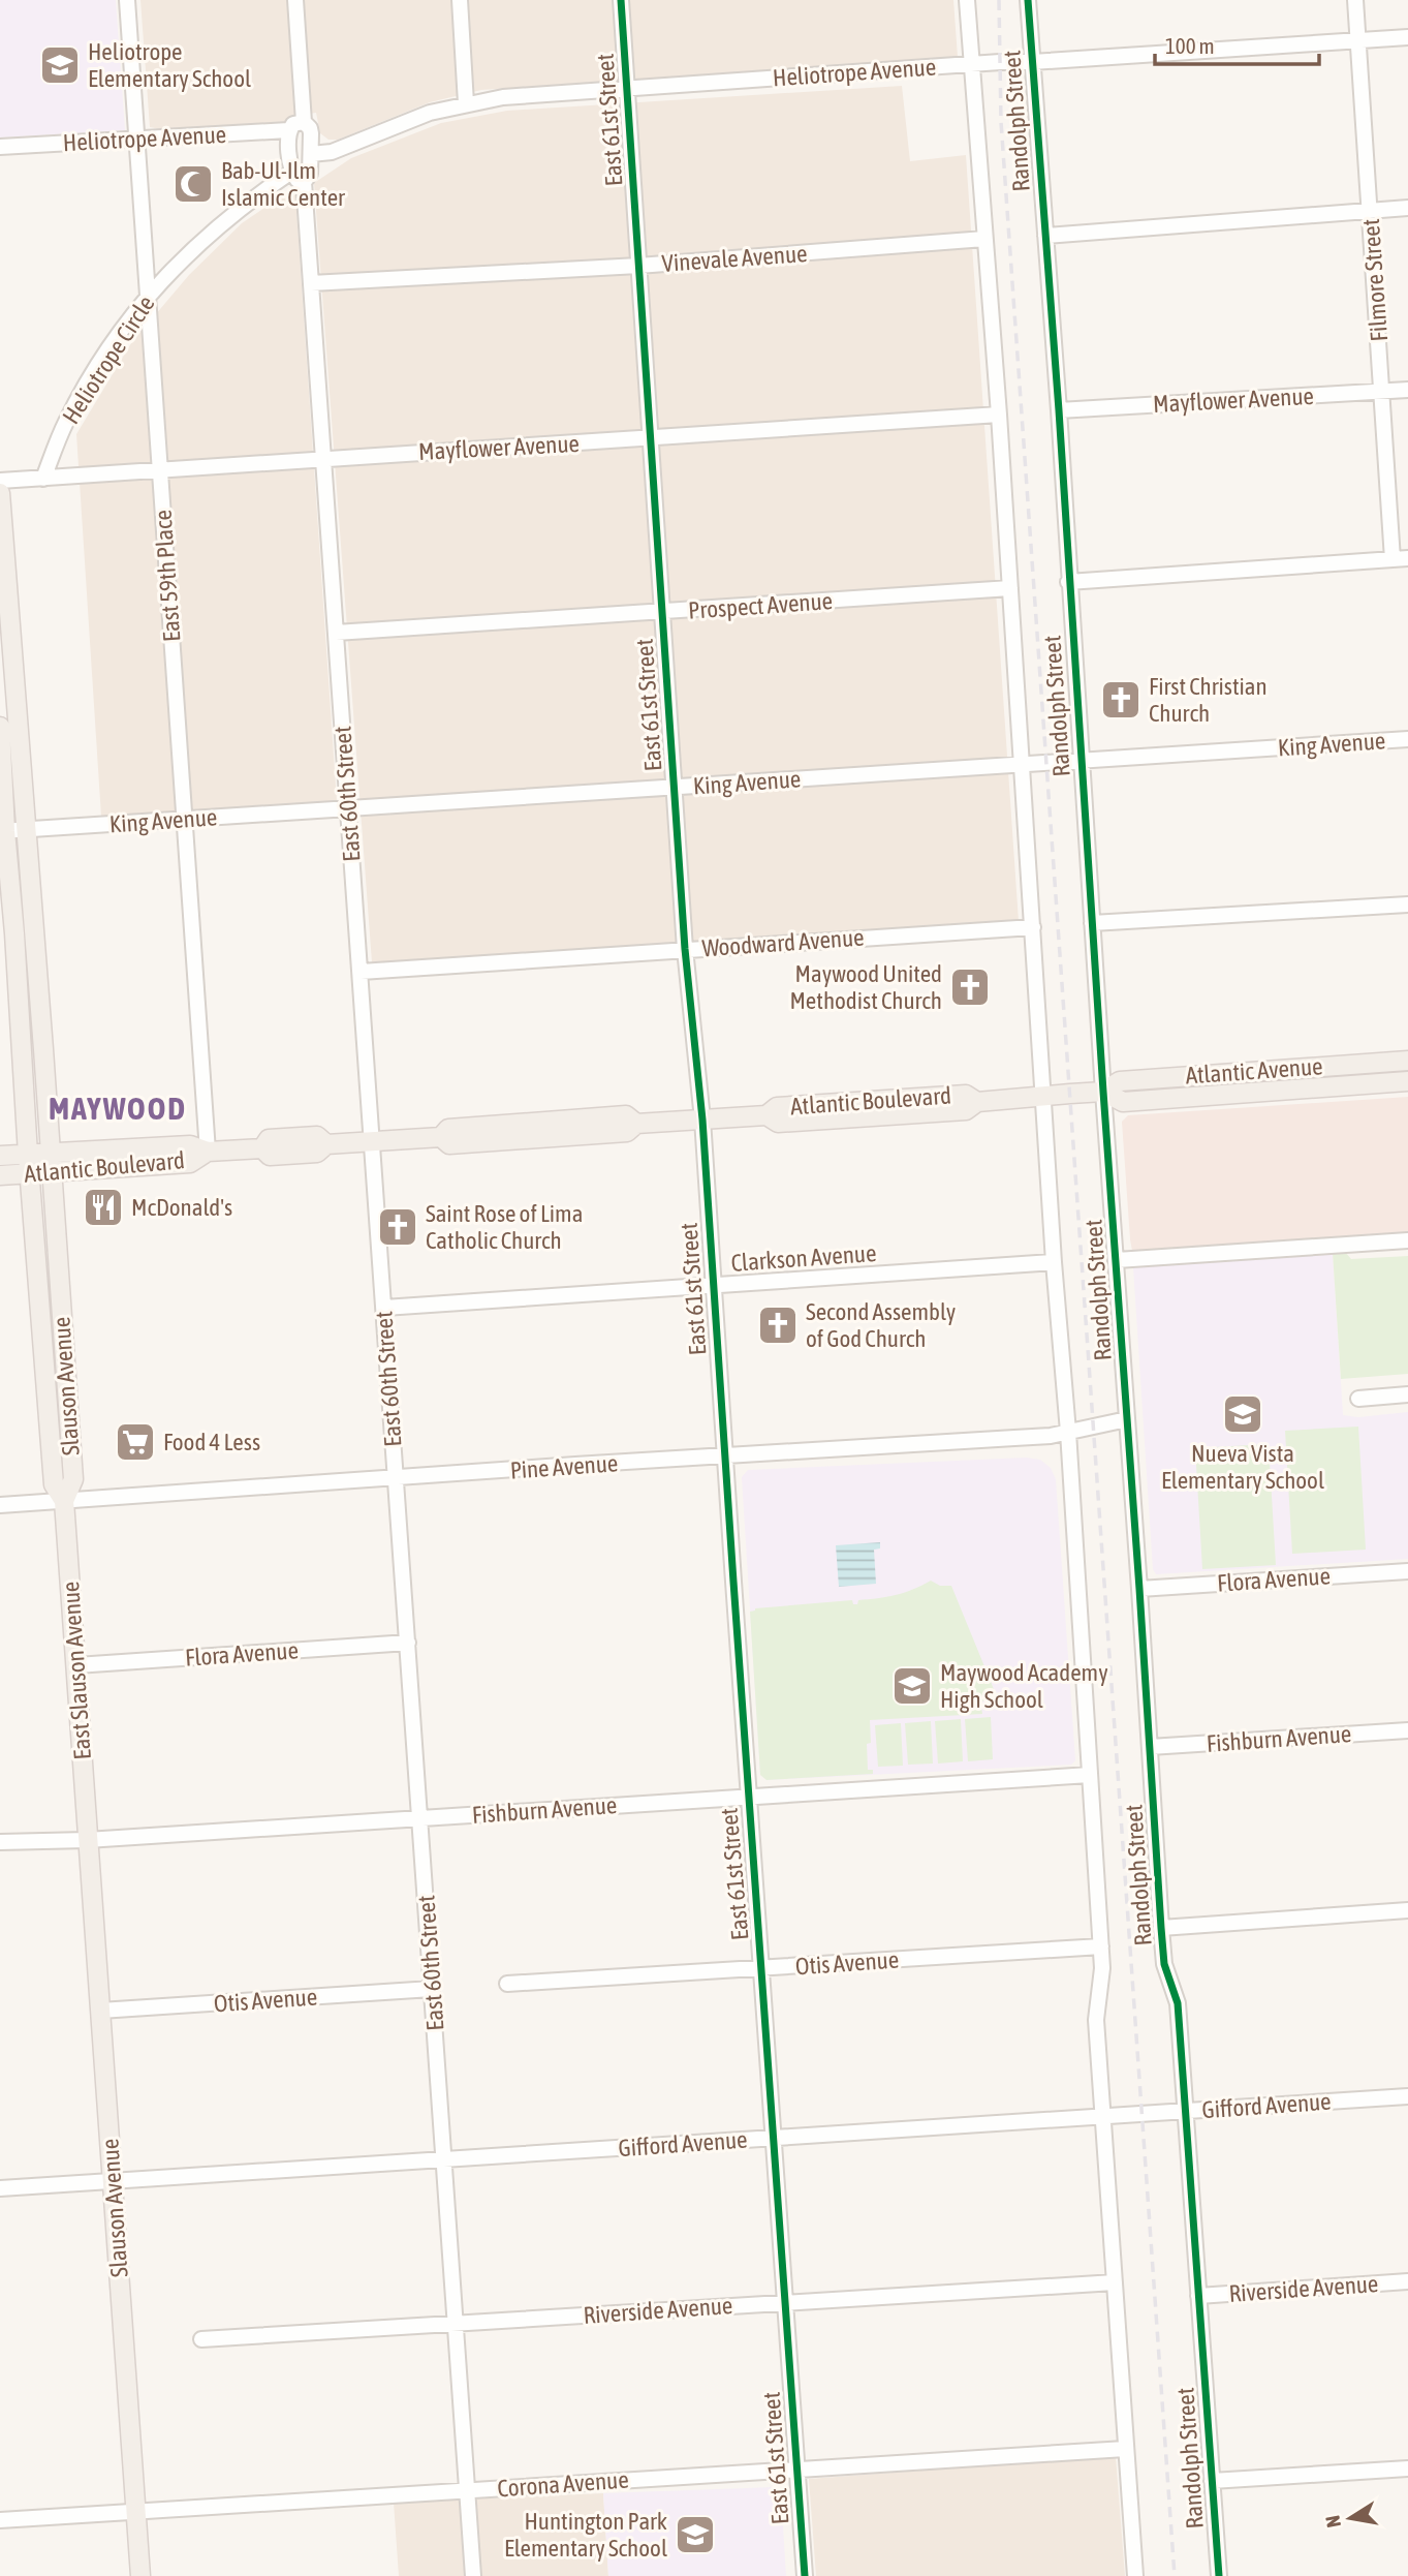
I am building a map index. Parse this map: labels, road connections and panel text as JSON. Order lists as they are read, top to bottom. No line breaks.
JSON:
{"streets":{"main road":["Atlantic Avenue","Atlantic Boulevard","Slauson Avenue","East Slauson Avenue"],"street":["Heliotrope Avenue","East 61st Street","Randolph Street","Vinevale Avenue","Filmore Street","Heliotrope Circle","Mayflower Avenue","East 59th Place","Prospect Avenue","King Avenue","East 60th Street","Woodward Avenue","Clarkson Avenue","Pine Avenue","Flora Avenue","Fishburn Avenue","Otis Avenue","Gifford Avenue","Riverside Avenue","Corona Avenue"]},"crossings":[["Heliotrope Avenue","East 61st Street"],["Heliotrope Avenue","Randolph Street"],["Heliotrope Avenue","Filmore Street"],["Heliotrope Avenue","East 59th Place"],["Heliotrope Avenue","East 60th Street"],["East 61st Street","Vinevale Avenue"],["East 61st Street","Mayflower Avenue"],["East 61st Street","Prospect Avenue"],["East 61st Street","King Avenue"],["East 61st Street","Woodward Avenue"],["East 61st Street","Atlantic Boulevard"],["East 61st Street","Clarkson Avenue"],["East 61st Street","Pine Avenue"],["East 61st Street","Fishburn Avenue"],["East 61st Street","Otis Avenue"],["East 61st Street","Gifford Avenue"],["East 61st Street","Riverside Avenue"],["East 61st Street","Corona Avenue"],["Randolph Street","Vinevale Avenue"],["Randolph Street","Mayflower Avenue"],["Randolph Street","Prospect Avenue"],["Randolph Street","King Avenue"],["Randolph Street","Woodward Avenue"],["Randolph Street","Atlantic Avenue"],["Randolph Street","Atlantic Boulevard"],["Randolph Street","Clarkson Avenue"],["Randolph Street","Pine Avenue"],["Randolph Street","Flora Avenue"],["Randolph Street","Fishburn Avenue"],["Randolph Street","Otis Avenue"],["Randolph Street","Gifford Avenue"],["Randolph Street","Riverside Avenue"],["Randolph Street","Corona Avenue"],["Vinevale Avenue","East 60th Street"],["Filmore Street","Mayflower Avenue"],["Heliotrope Circle","Mayflower Avenue"],["Heliotrope Circle","East 59th Place"],["Mayflower Avenue","East 59th Place"],["Mayflower Avenue","East 60th Street"],["East 59th Place","King Avenue"],["East 59th Place","Atlantic Boulevard"],["Prospect Avenue","East 60th Street"],["King Avenue","East 60th Street"],["King Avenue","Slauson Avenue"],["East 60th Street","Woodward Avenue"],["East 60th Street","Atlantic Boulevard"],["East 60th Street","Clarkson Avenue"],["East 60th Street","Pine Avenue"],["East 60th Street","Flora Avenue"],["East 60th Street","Fishburn Avenue"],["East 60th Street","Otis Avenue"],["East 60th Street","Gifford Avenue"],["East 60th Street","Riverside Avenue"],["East 60th Street","Corona Avenue"],["Atlantic Avenue","Atlantic Boulevard"],["Atlantic Boulevard","Slauson Avenue"],["Slauson Avenue","Pine Avenue"],["Slauson Avenue","East Slauson Avenue"],["Slauson Avenue","Fishburn Avenue"],["Slauson Avenue","Otis Avenue"],["Slauson Avenue","Gifford Avenue"],["Slauson Avenue","Corona Avenue"],["Pine Avenue","East Slauson Avenue"],["Flora Avenue","East Slauson Avenue"],["East Slauson Avenue","Fishburn Avenue"]],"districts":["MAYWOOD"],"places":{"school or university":["Heliotrope Elementary School","Nueva Vista Elementary School","Maywood Academy High School","Huntington Park Elementary School"],"mosque":["Bab-Ul-Ilm Islamic Center"],"church":["First Christian Church","Maywood United Methodist Church","Saint Rose of Lima Catholic Church","Second Assembly of God Church"],"restaurant":["McDonald's"],"supermarket":["Food 4 Less"]},"scale_bar":"100 m","north":"left"}
